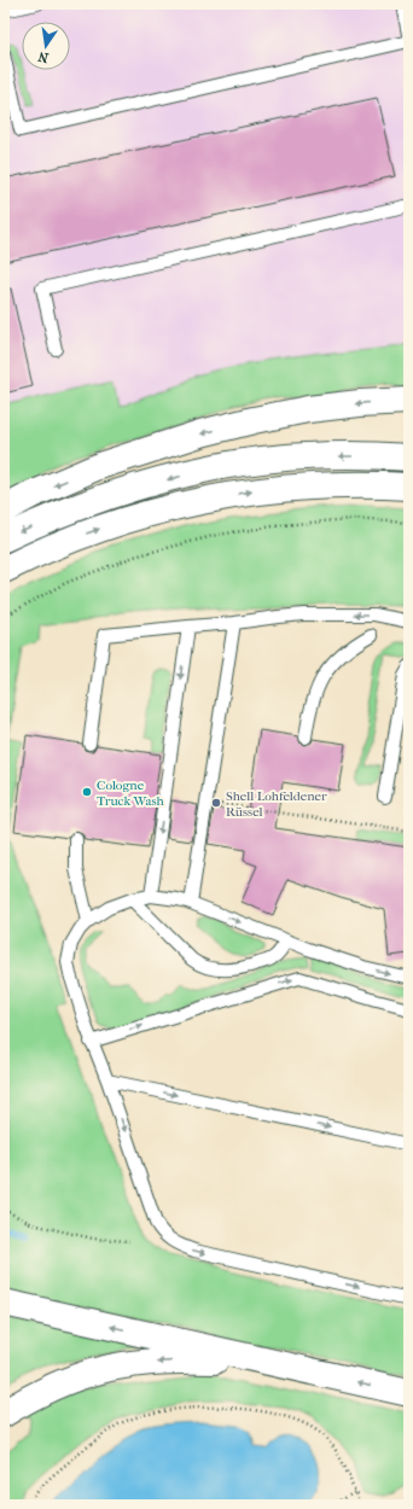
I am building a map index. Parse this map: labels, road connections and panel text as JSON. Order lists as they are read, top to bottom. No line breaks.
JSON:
{"places":["Cologne Truck Wash","Shell Lohfeldener Rüssel"],"north":"bottom"}
